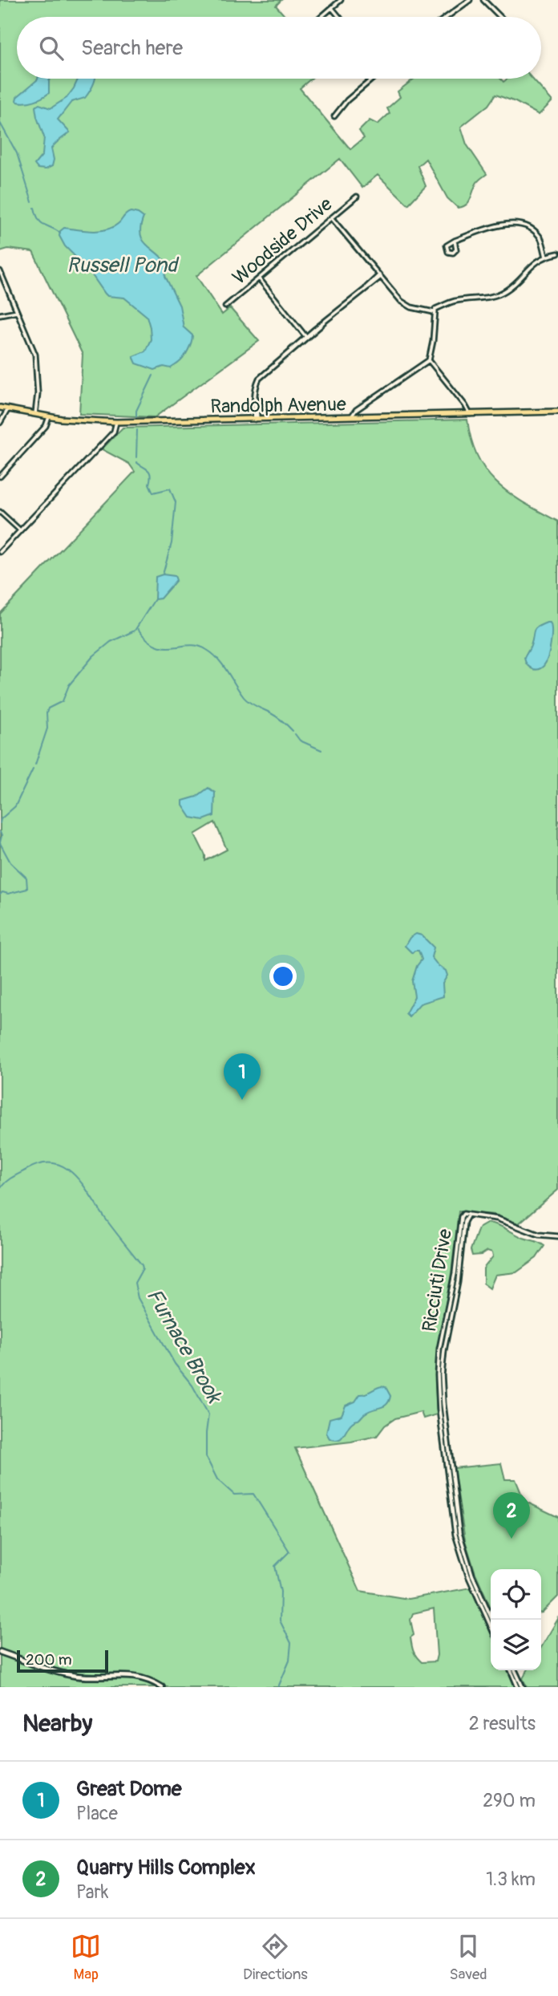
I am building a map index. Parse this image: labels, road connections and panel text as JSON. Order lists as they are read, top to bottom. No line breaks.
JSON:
{"streets":{"main road":["Randolph Avenue"],"street":["Woodside Drive","Ricciuti Drive"]},"water":["Russell Pond","Furnace Brook"],"scale_bar":"200 m","page":{"search":"Search here","pins":["1","2"],"scale":"200 m","heading":["Nearby","2 results"],"list":[{"mark":"1","name":"Great Dome","note":"Place","value":"290 m"},{"mark":"2","name":"Quarry Hills Complex","note":"Park","value":"1.3 km"}],"nav":["Map","Directions","Saved"]}}
